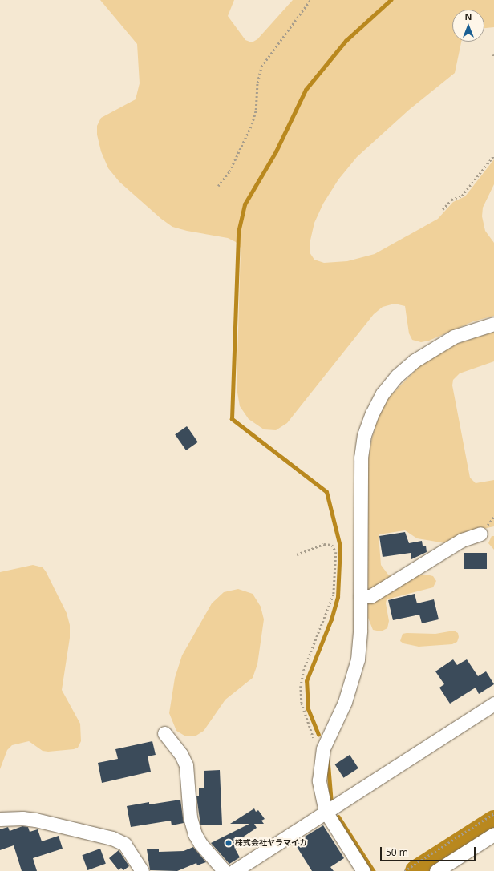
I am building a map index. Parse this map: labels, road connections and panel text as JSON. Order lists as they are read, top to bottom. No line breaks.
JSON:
{"places":["株式会社ヤラマイカ"],"scale_bar":"50 m","north":"top"}
